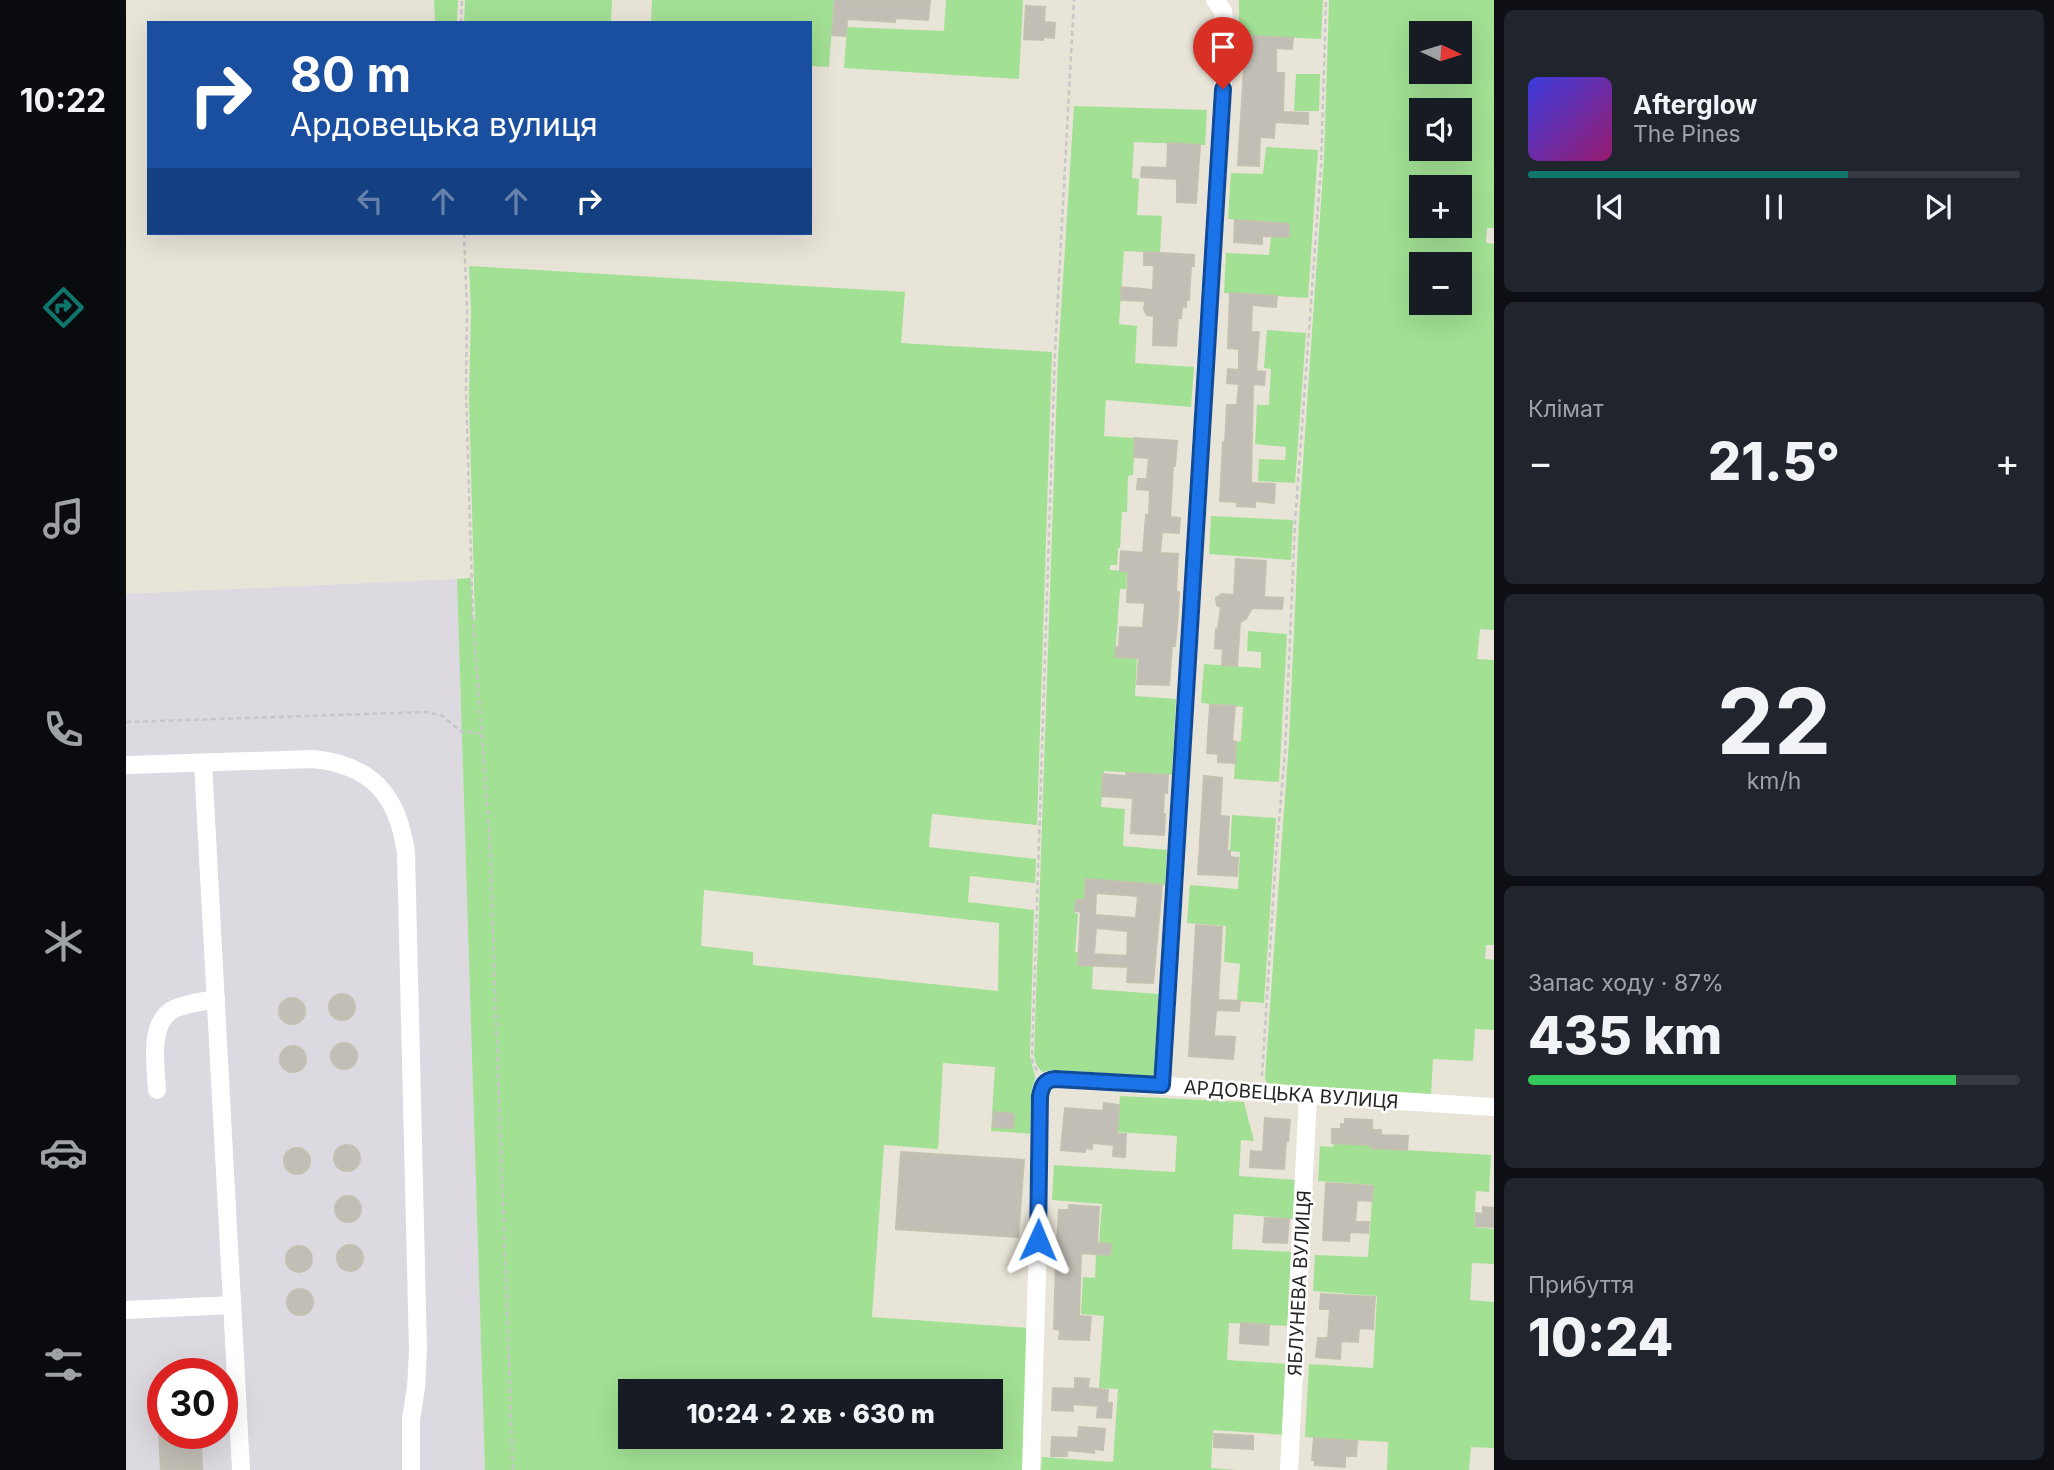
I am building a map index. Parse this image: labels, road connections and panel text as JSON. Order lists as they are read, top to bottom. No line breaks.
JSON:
{"streets":{"street":["АРДОВЕЦЬКА ВУЛИЦЯ","ЯБЛУНЕВА ВУЛИЦЯ"]},"crossings":[["АРДОВЕЦЬКА ВУЛИЦЯ","ЯБЛУНЕВА ВУЛИЦЯ"]],"north":"right","page":{"tabs":"10:22","map_buttons":["+","−"],"turn":["80 m","Ардовецька вулиця"],"song":["Afterglow","The Pines"],"tile":["Клімат",["22","km/h"],["Запас ходу · 87%","435 km"],["Прибуття","10:24"]],"heat":["−","21.5°","+"],"limit":"30","trip":"10:24 · 2 хв · 630 m"}}
